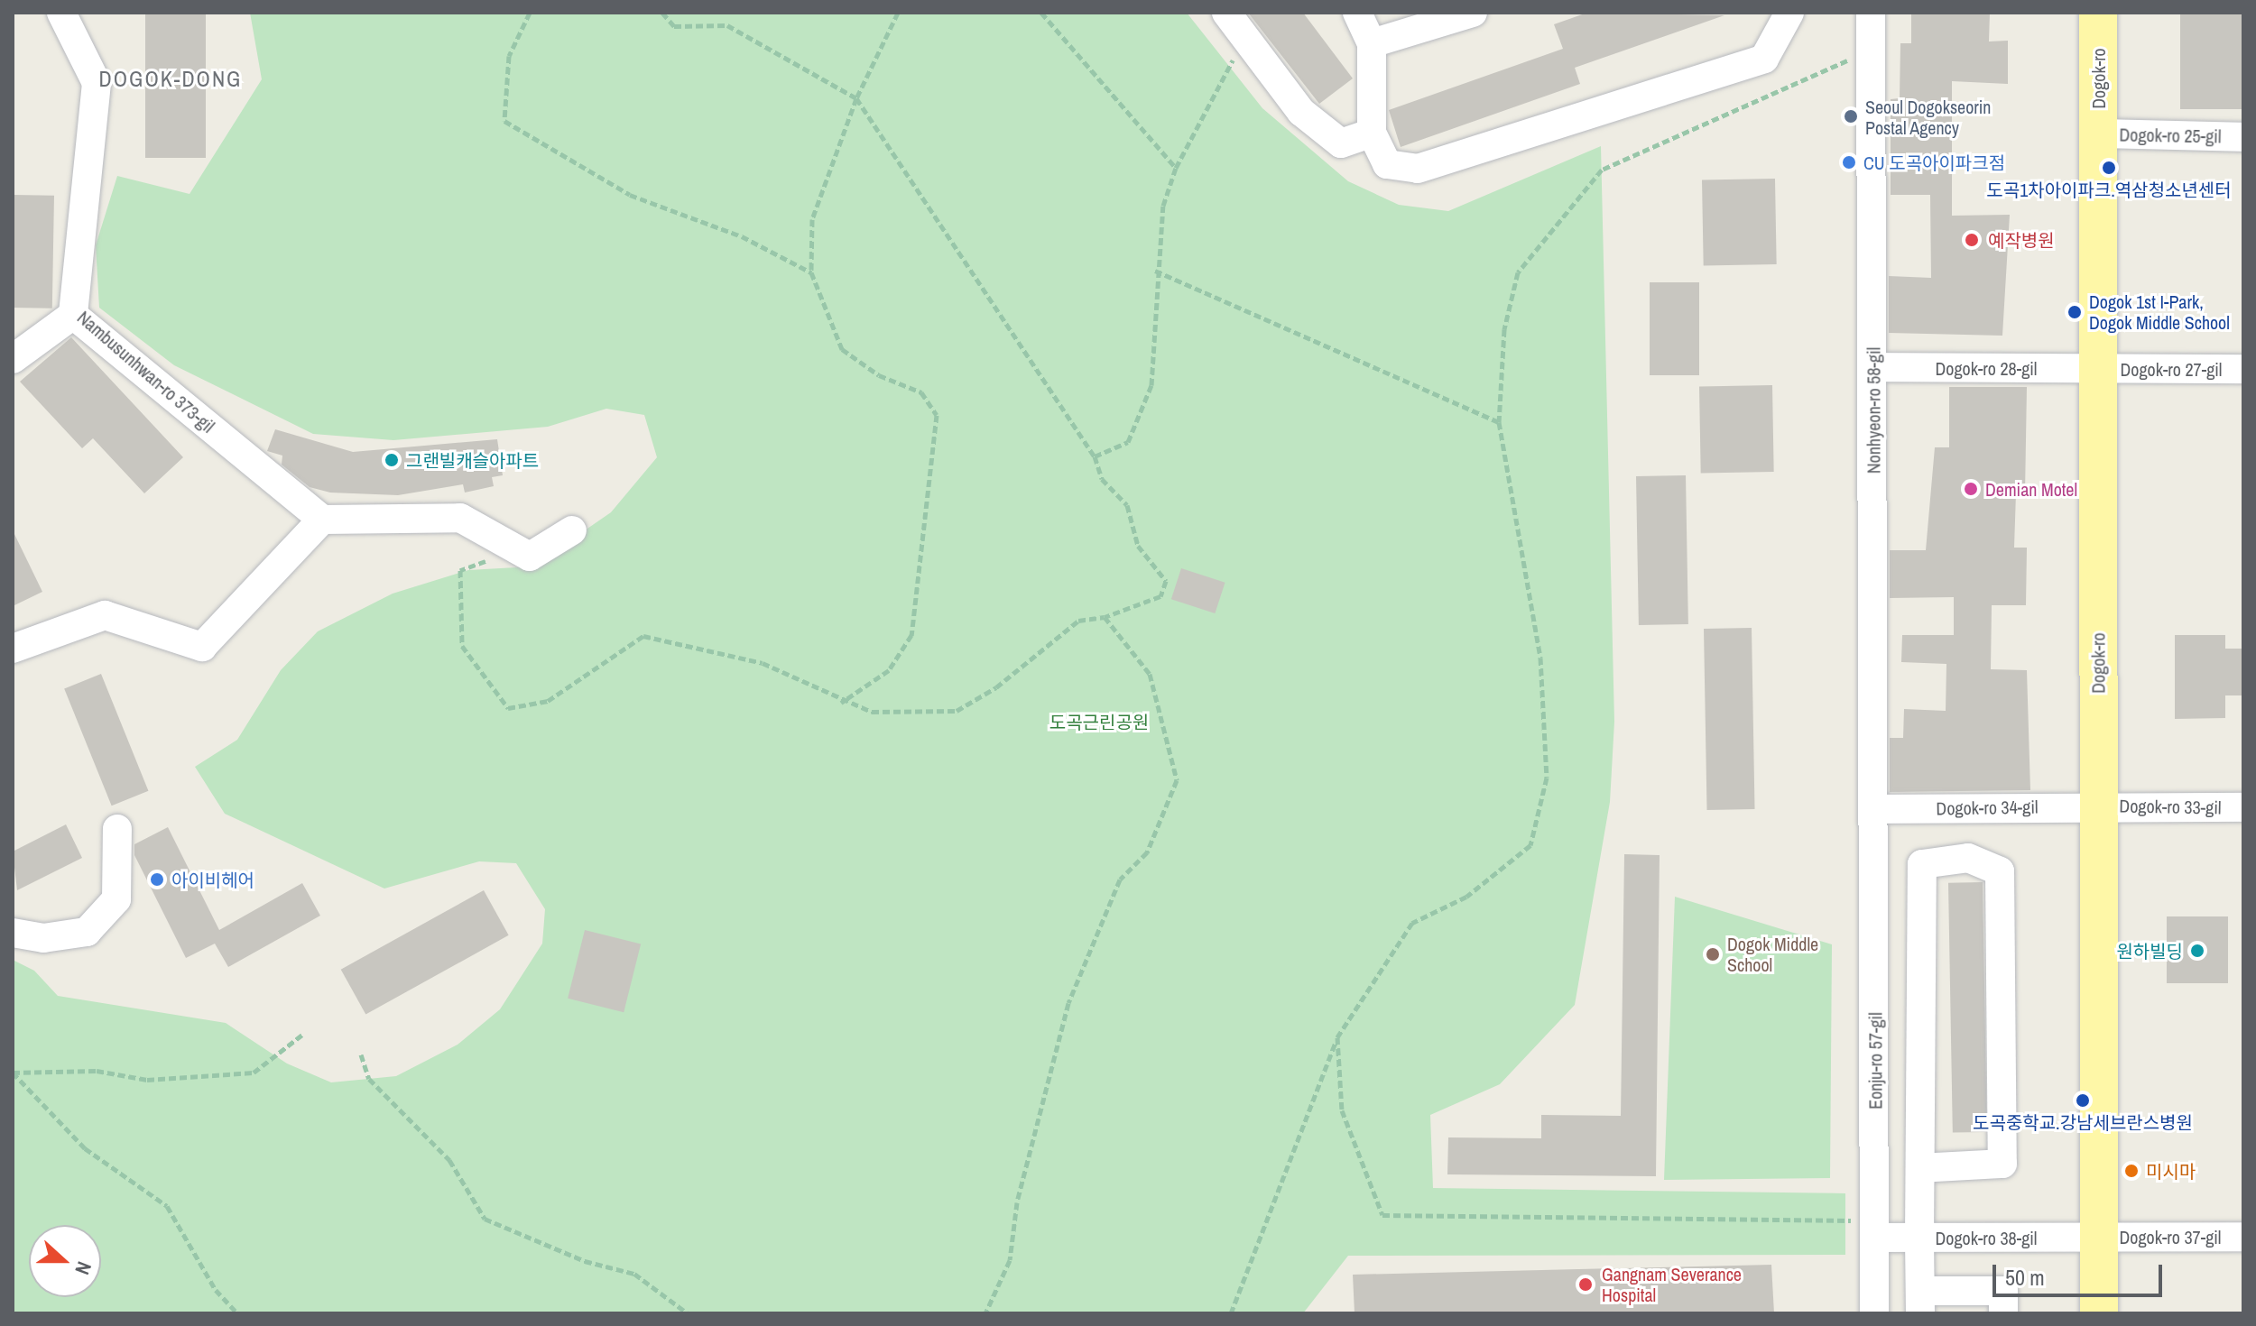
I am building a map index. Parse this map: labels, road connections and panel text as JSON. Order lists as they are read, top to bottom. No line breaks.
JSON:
{"streets":{"main road":["Dogok-ro"],"street":["Dogok-ro 25-gil","Dogok-ro 28-gil","Dogok-ro 27-gil","Nambusunhwan-ro 373-gil","Nonhyeon-ro 58-gil","Dogok-ro 33-gil","Dogok-ro 34-gil","Eonju-ro 57-gil","Dogok-ro 37-gil","Dogok-ro 38-gil"]},"crossings":[["Dogok-ro","Dogok-ro 25-gil"],["Dogok-ro","Dogok-ro 28-gil"],["Dogok-ro","Dogok-ro 27-gil"],["Dogok-ro","Dogok-ro 33-gil"],["Dogok-ro","Dogok-ro 34-gil"],["Dogok-ro","Dogok-ro 37-gil"],["Dogok-ro","Dogok-ro 38-gil"],["Dogok-ro 28-gil","Dogok-ro 27-gil"],["Dogok-ro 28-gil","Nonhyeon-ro 58-gil"],["Nonhyeon-ro 58-gil","Dogok-ro 34-gil"],["Nonhyeon-ro 58-gil","Eonju-ro 57-gil"],["Dogok-ro 33-gil","Dogok-ro 34-gil"],["Dogok-ro 34-gil","Eonju-ro 57-gil"],["Eonju-ro 57-gil","Dogok-ro 38-gil"],["Dogok-ro 37-gil","Dogok-ro 38-gil"]],"districts":["DOGOK-DONG"],"parks":["도곡근린공원"],"places":["Seoul Dogokseorin Postal Agency","CU 도곡아이파크점","도곡1차아이파크.역삼청소년센터","예작병원","Dogok 1st I-Park, Dogok Middle School","그랜빌캐슬아파트","Demian Motel","아이비헤어","원하빌딩","Dogok Middle School","도곡중학교.강남세브란스병원","미시마","Gangnam Severance Hospital"],"scale_bar":"50 m","north":"right"}
